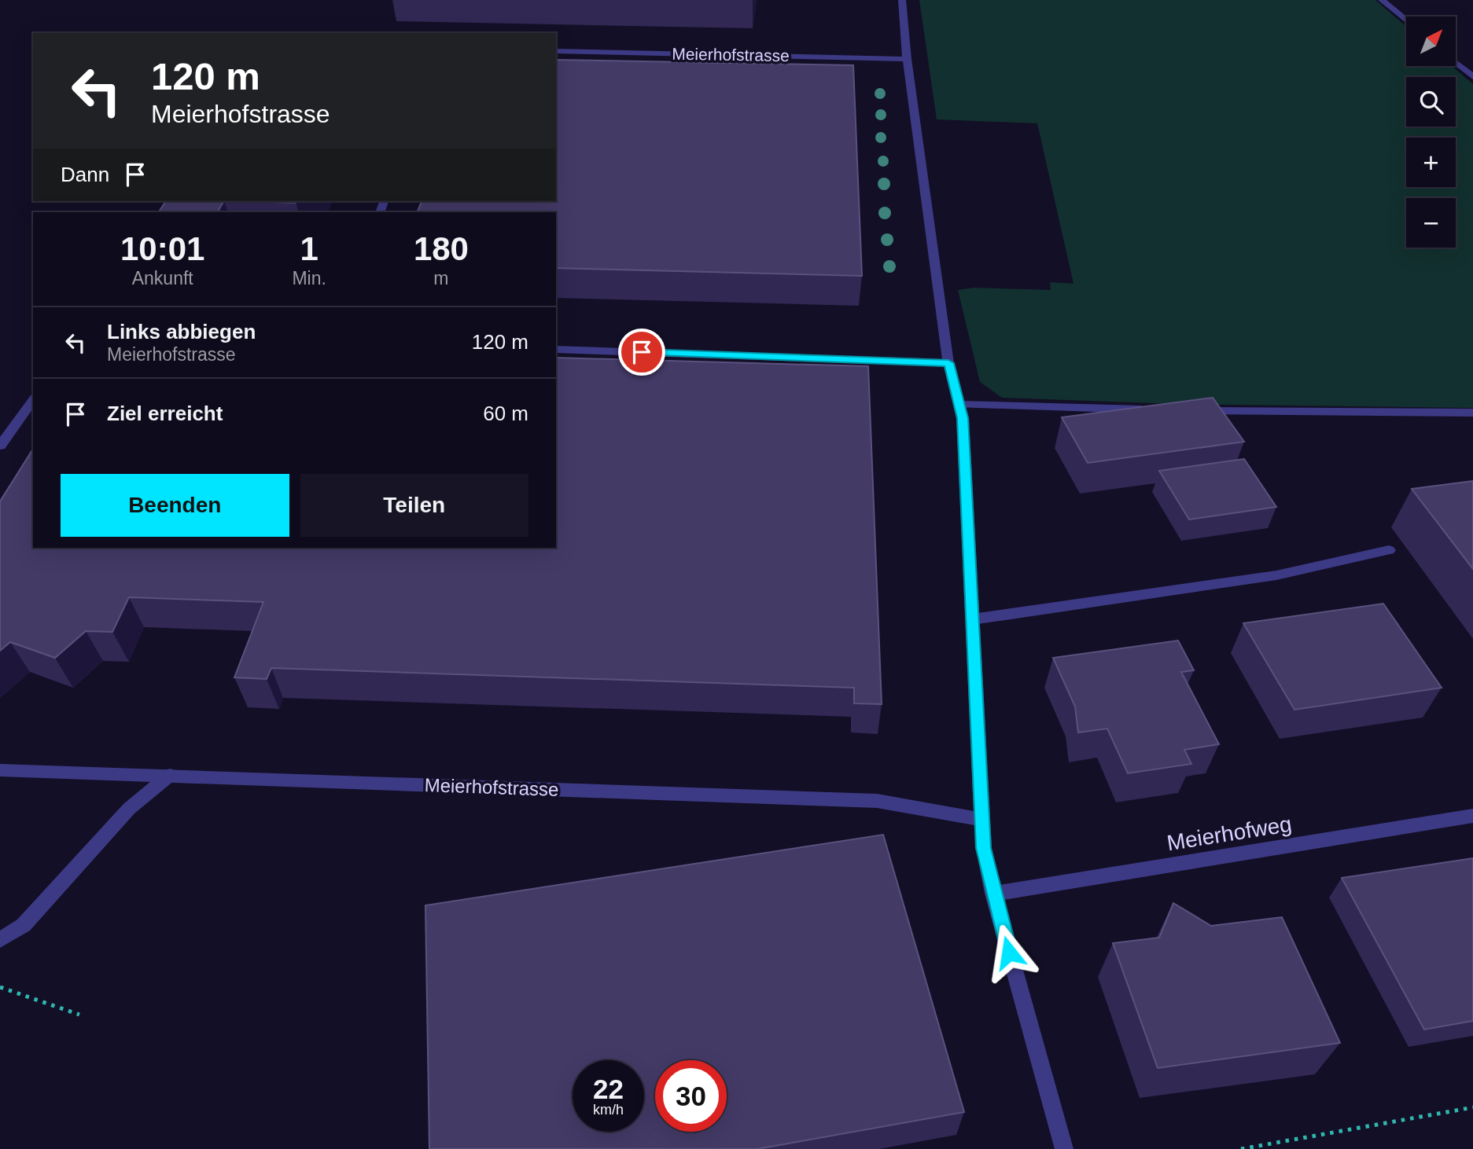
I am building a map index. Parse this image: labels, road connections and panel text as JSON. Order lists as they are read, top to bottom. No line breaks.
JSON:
{"streets":{"street":["Meierhofstrasse","Meierhofweg"]},"north":"top right","page":{"map_buttons":["+","−"],"turn":["120 m","Meierhofstrasse"],"then":"Dann","eta":["10:01","Ankunft","1","Min.","180","m"],"list":[{"name":"Links abbiegen","note":"Meierhofstrasse","value":"120 m"},{"name":"Ziel erreicht","value":"60 m"}],"buttons":["Beenden","Teilen"],"speed":"22 km/h","limit":"30"}}
